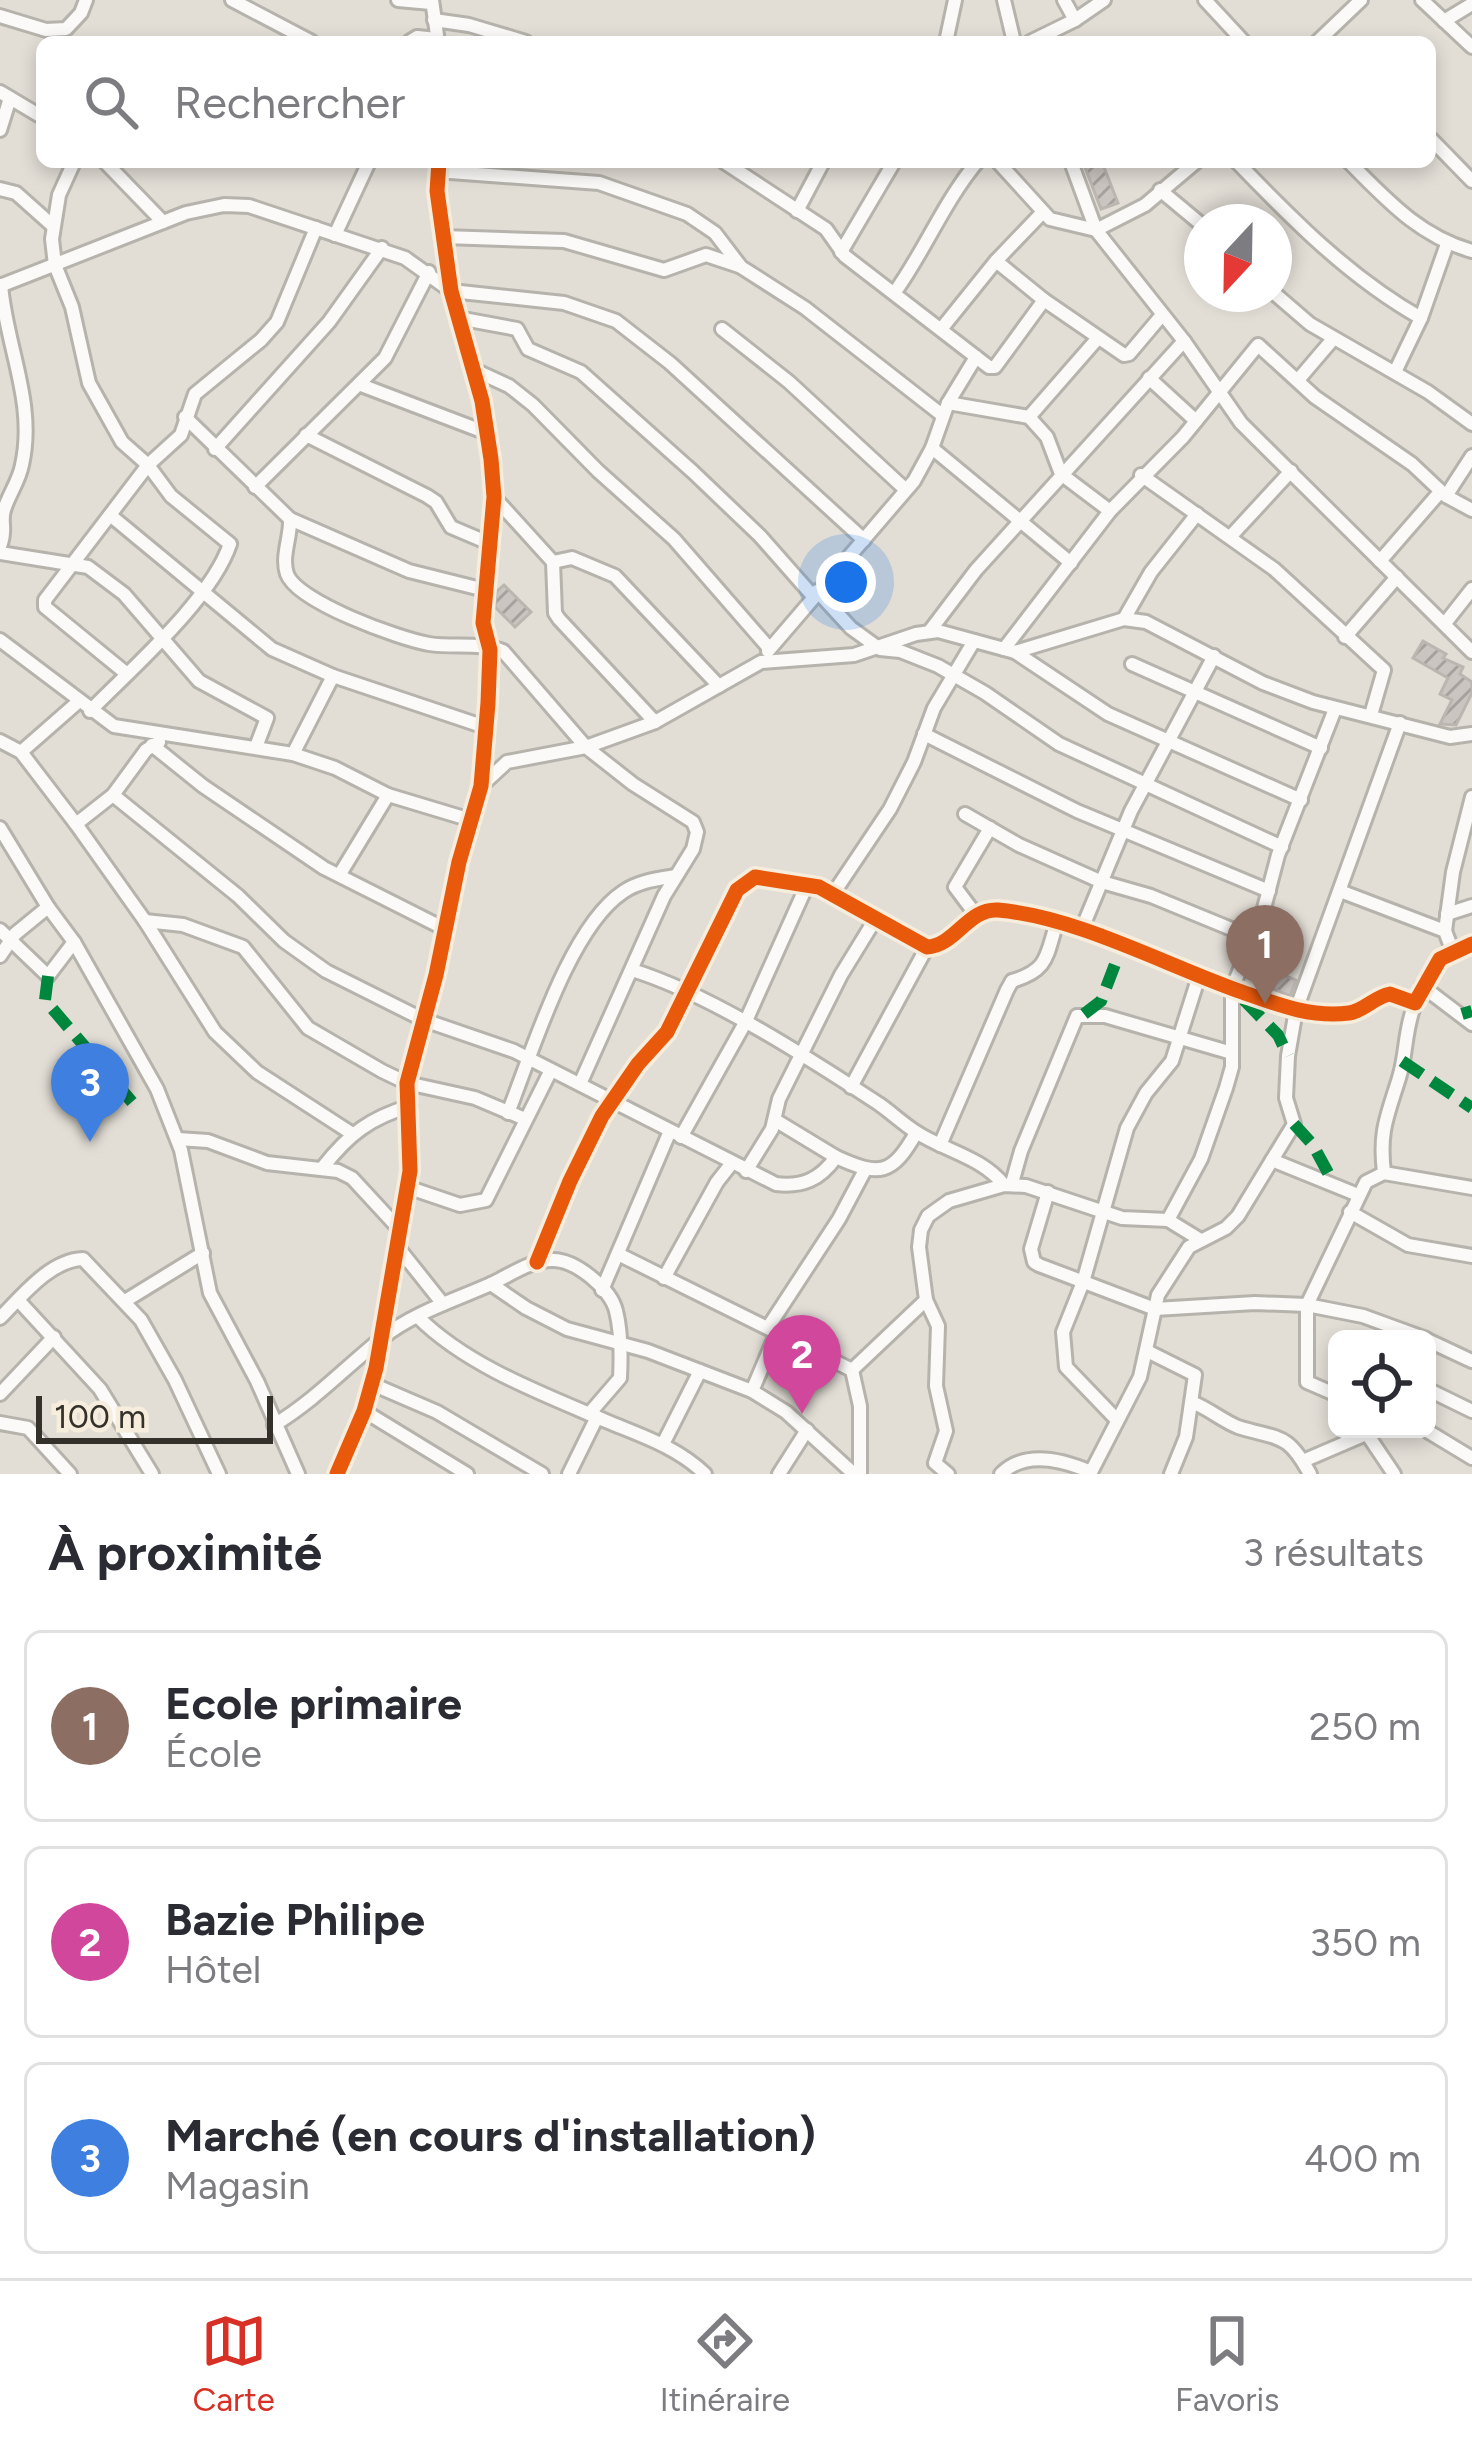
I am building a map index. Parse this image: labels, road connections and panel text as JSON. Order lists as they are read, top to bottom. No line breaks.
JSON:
{"scale_bar":"100 m","north":"bottom","page":{"search":"Rechercher","pins":["1","3","2"],"scale":"100 m","heading":["À proximité","3 résultats"],"list":[{"mark":"1","name":"Ecole primaire","note":"École","value":"250 m"},{"mark":"2","name":"Bazie Philipe","note":"Hôtel","value":"350 m"},{"mark":"3","name":"Marché (en cours d'installation)","note":"Magasin","value":"400 m"}],"nav":["Carte","Itinéraire","Favoris"]}}
